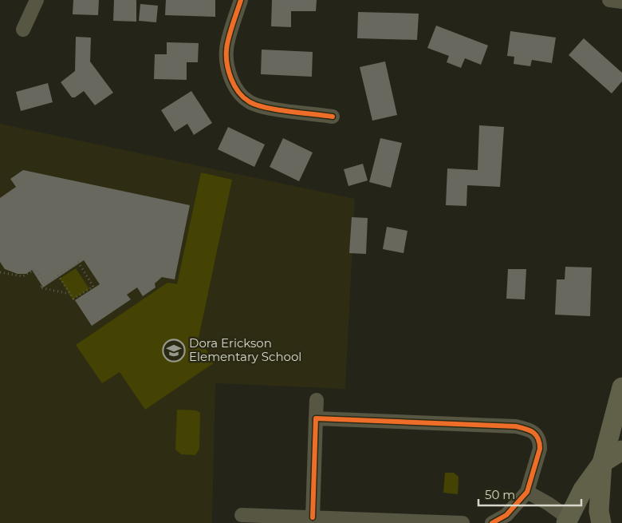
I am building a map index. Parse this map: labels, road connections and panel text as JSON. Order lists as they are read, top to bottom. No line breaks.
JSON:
{"places":{"school or university":["Dora Erickson Elementary School"]},"scale_bar":"50 m"}
